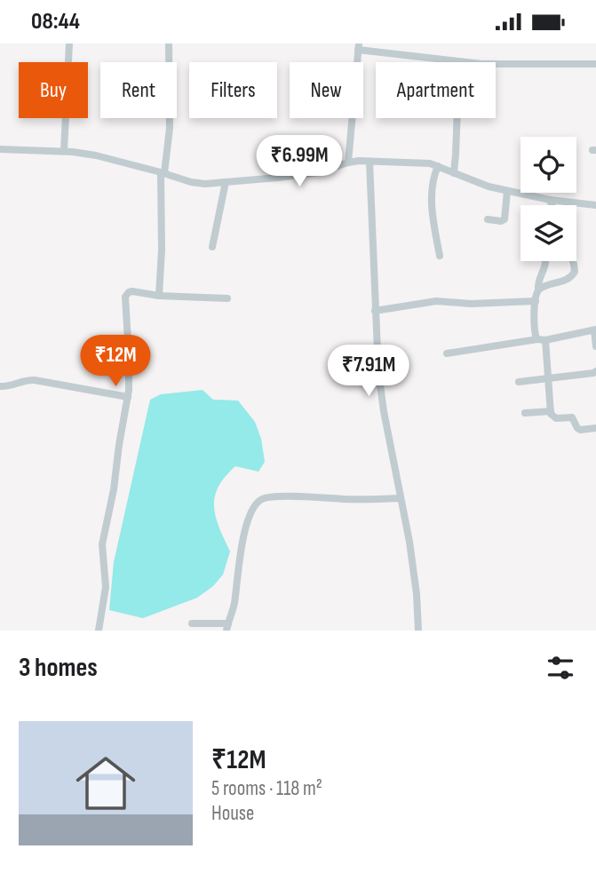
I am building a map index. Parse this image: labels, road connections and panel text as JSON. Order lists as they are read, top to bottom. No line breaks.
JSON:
{"page":{"status":"08:44","chip":["Buy","Rent","Filters","New","Apartment"],"price":["₹6.99M","₹12M","₹7.91M"],"heading":"3 homes","list":[{"name":"₹12M","note":"5 rooms · 118 m² · House"}]}}
